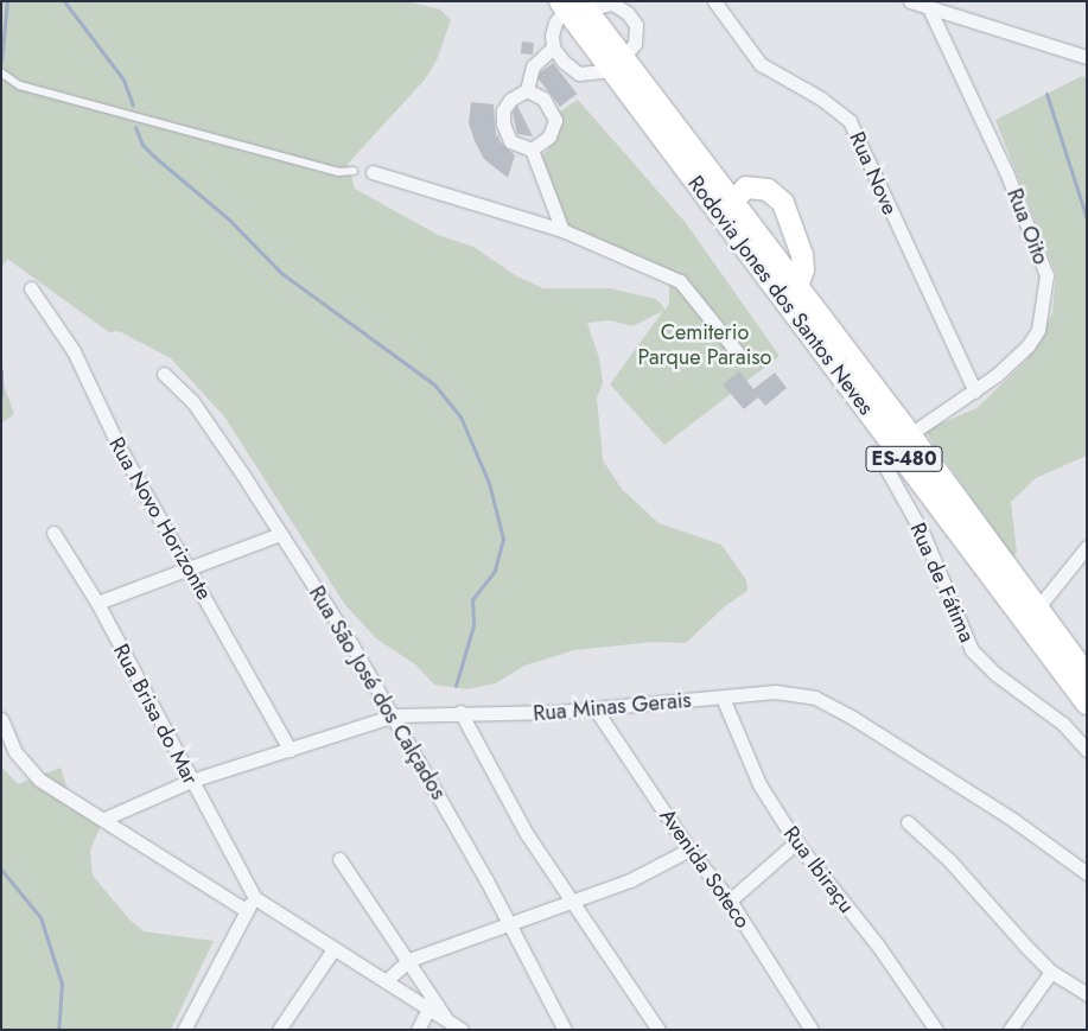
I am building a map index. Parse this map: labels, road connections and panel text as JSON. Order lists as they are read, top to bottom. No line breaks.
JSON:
{"streets":{"main road":["Rodovia Jones dos Santos Neves","ES-480"],"street":["Rua Nove","Rua Oito","Rua Novo Horizonte","Rua de Fátima","Rua São José dos Calçados","Rua Minas Gerais","Rua Brisa do Mar","Avenida Soteco","Rua Ibiraçu"]},"crossings":[["Rua Nove","Rua Oito"],["Rua Oito","Rodovia Jones dos Santos Neves"],["Rua Oito","Rua de Fátima"],["Rodovia Jones dos Santos Neves","Rua de Fátima"],["Rua Novo Horizonte","Rua Minas Gerais"],["Rua São José dos Calçados","Rua Minas Gerais"],["Rua Minas Gerais","Rua Brisa do Mar"],["Rua Minas Gerais","Avenida Soteco"],["Rua Minas Gerais","Rua Ibiraçu"]],"parks":["Cemiterio Parque Paraiso"]}
